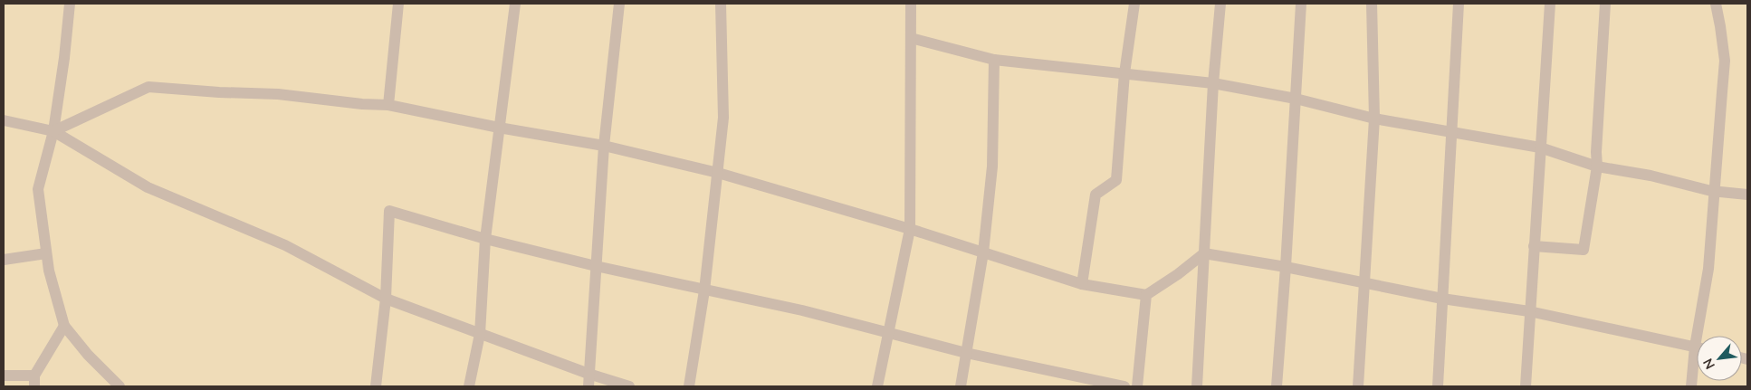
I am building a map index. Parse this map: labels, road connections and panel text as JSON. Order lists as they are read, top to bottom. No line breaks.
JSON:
{"north":"bottom left"}
